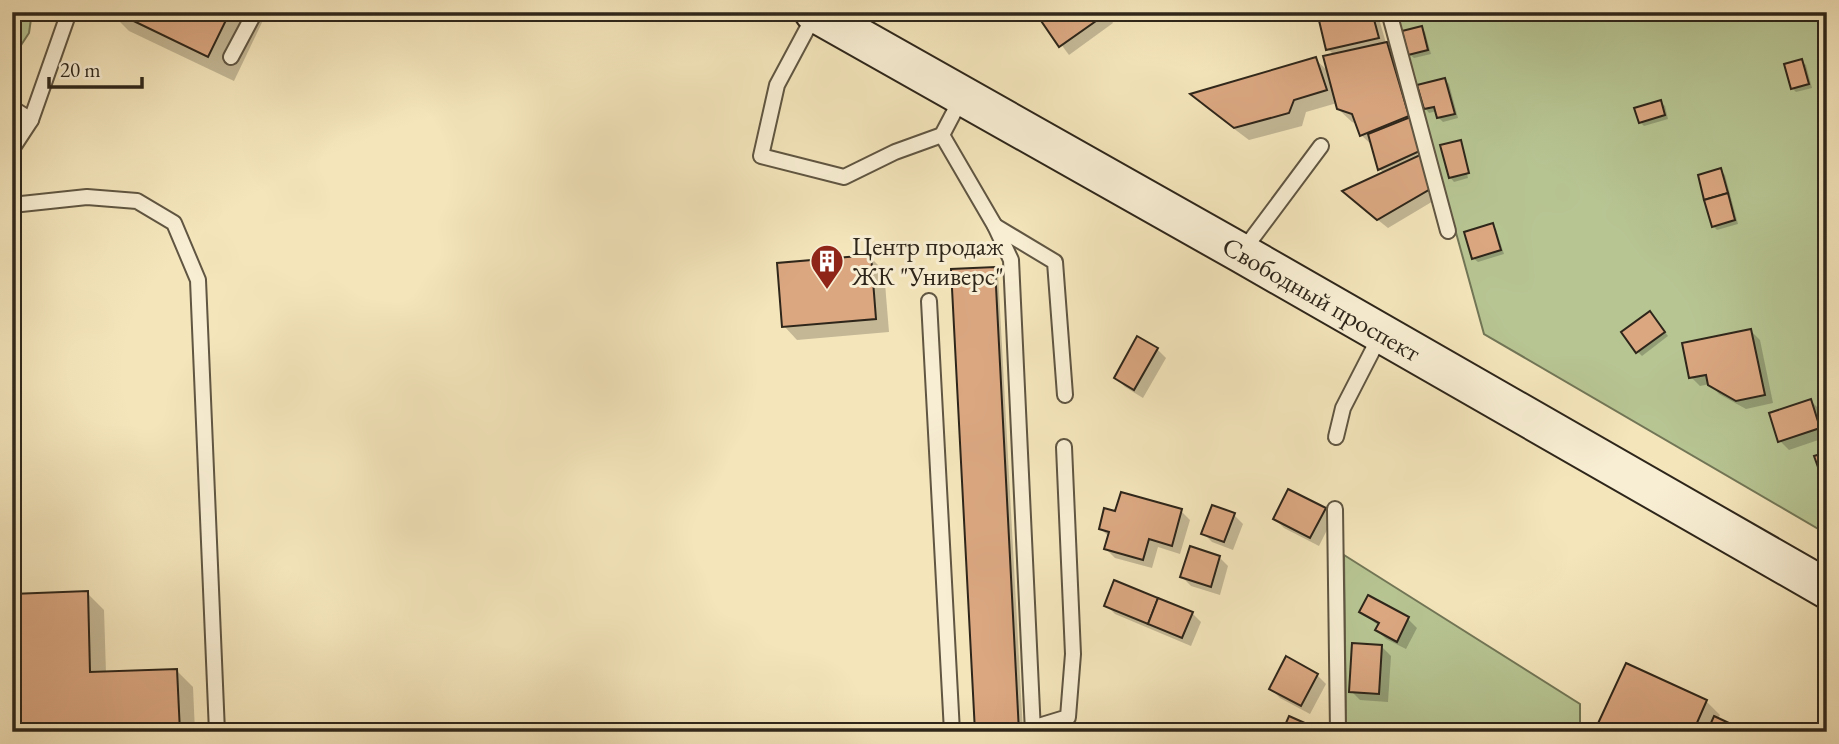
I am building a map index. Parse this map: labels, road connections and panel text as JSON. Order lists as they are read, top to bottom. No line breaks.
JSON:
{"streets":{"main road":["Свободный проспект"]},"places":{"building":["Центр продаж ЖК \"Универс\""]},"scale_bar":"20 m"}
